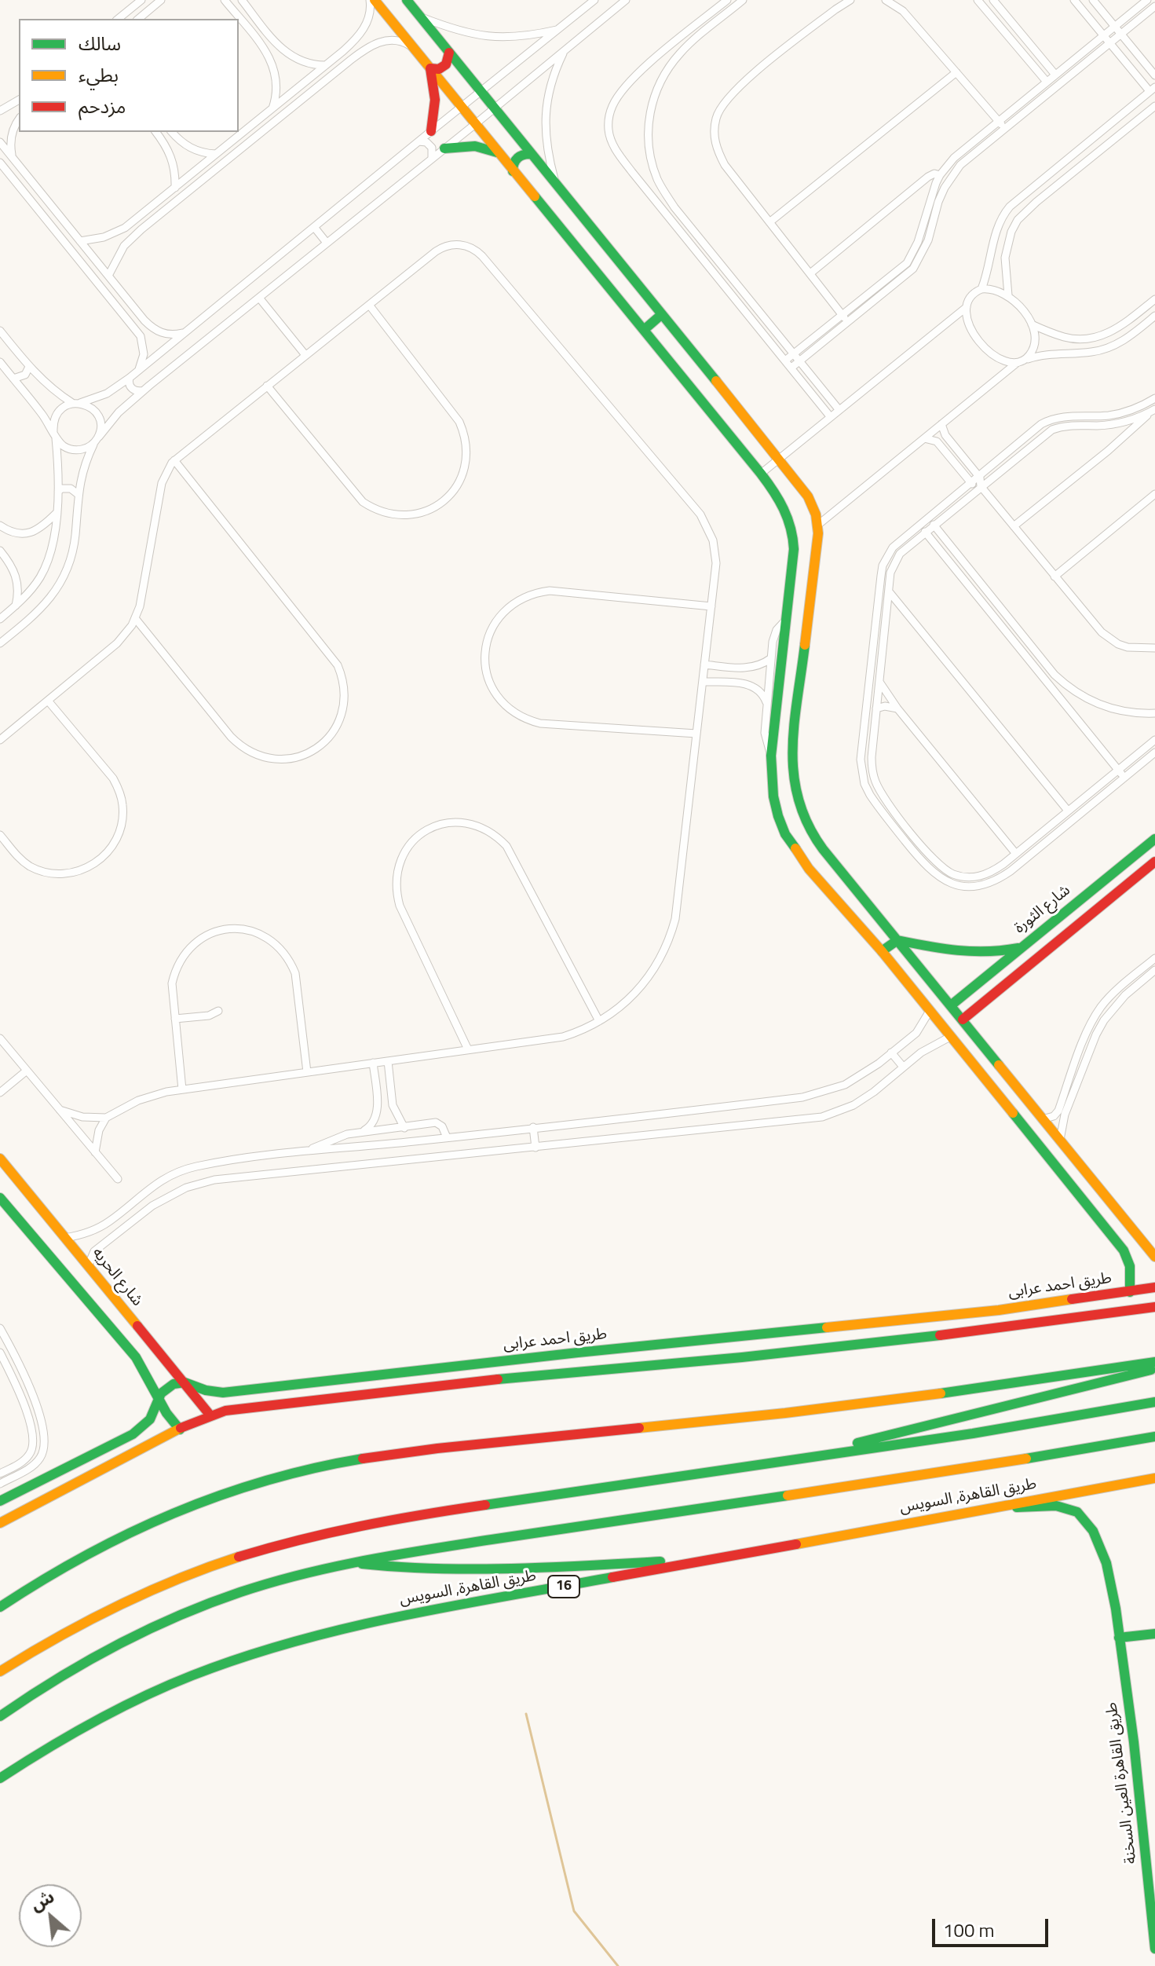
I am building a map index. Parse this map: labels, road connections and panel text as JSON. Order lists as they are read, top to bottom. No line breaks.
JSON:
{"streets":{"main road":["شارع الثورة","شارع الحريه","طريق احمد عرابى","طريق القاهرة, السويس","16","طريق القاهرة العين السخنة"]},"crossings":[["شارع الحريه","طريق احمد عرابى"],["طريق القاهرة, السويس","طريق القاهرة العين السخنة"]],"legend":["سالك","بطيء","مزدحم"],"scale_bar":"100 m","north":"top left"}
